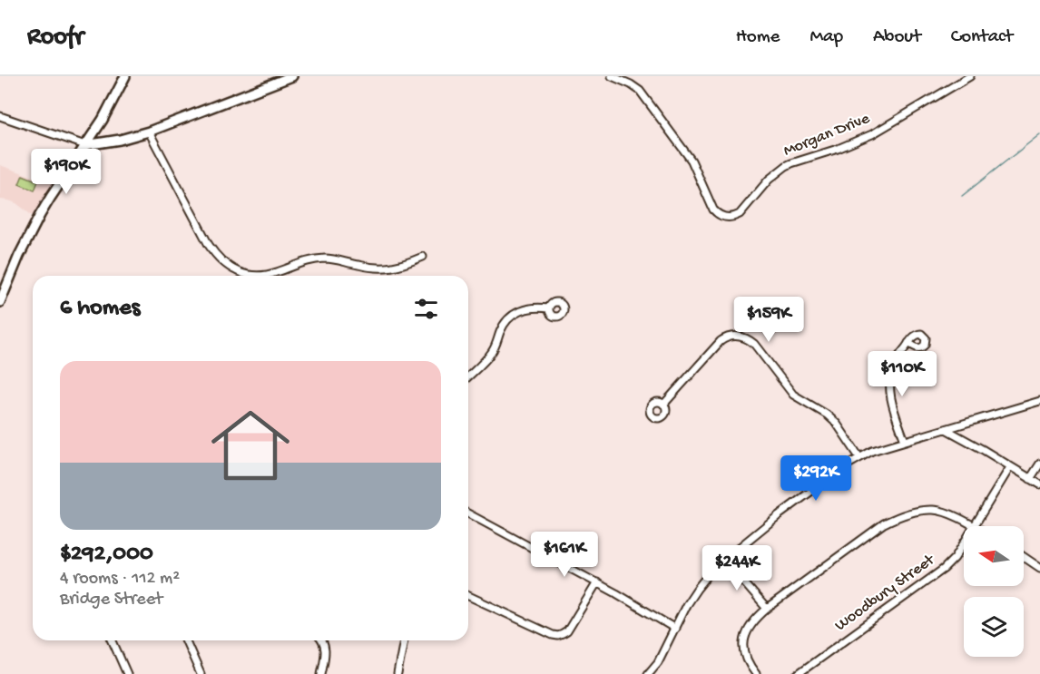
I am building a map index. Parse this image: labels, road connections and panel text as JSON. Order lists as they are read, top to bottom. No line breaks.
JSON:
{"streets":{"street":["Morgan Drive","Woodbury Street"]},"north":"left","page":{"header":"Roofr","nav":["Home","Map","About","Contact"],"price":["$190K","$159K","$110K","$292K","$161K","$244K"],"heading":"6 homes","list":[{"name":"$292,000","note":"4 rooms · 112 m² · Bridge Street"}]}}
